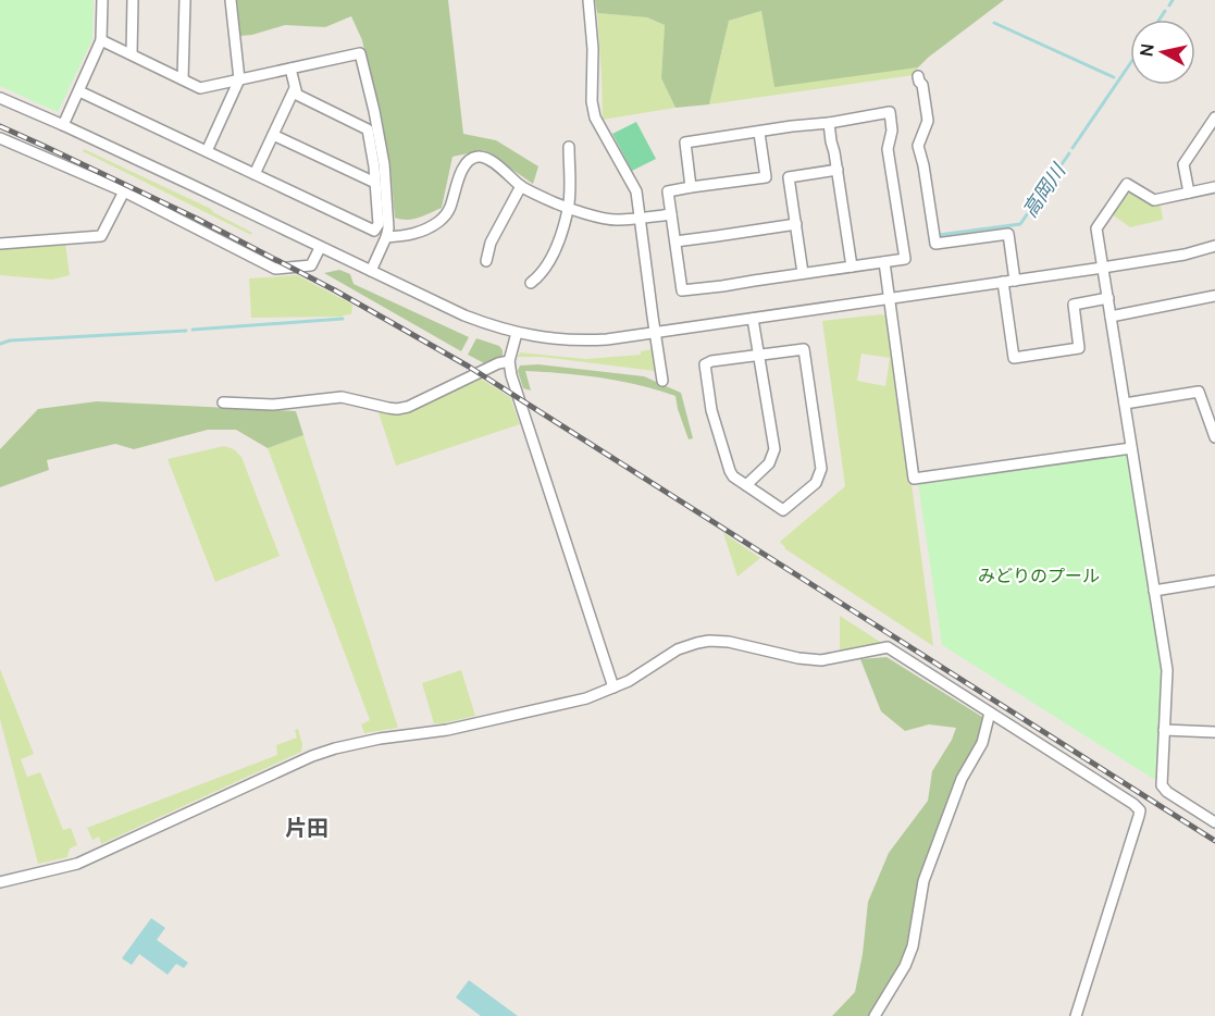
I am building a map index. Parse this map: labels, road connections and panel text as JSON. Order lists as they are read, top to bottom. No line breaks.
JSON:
{"districts":["片田"],"water":["高岡川"],"parks":["みどりのプール"],"north":"left"}
